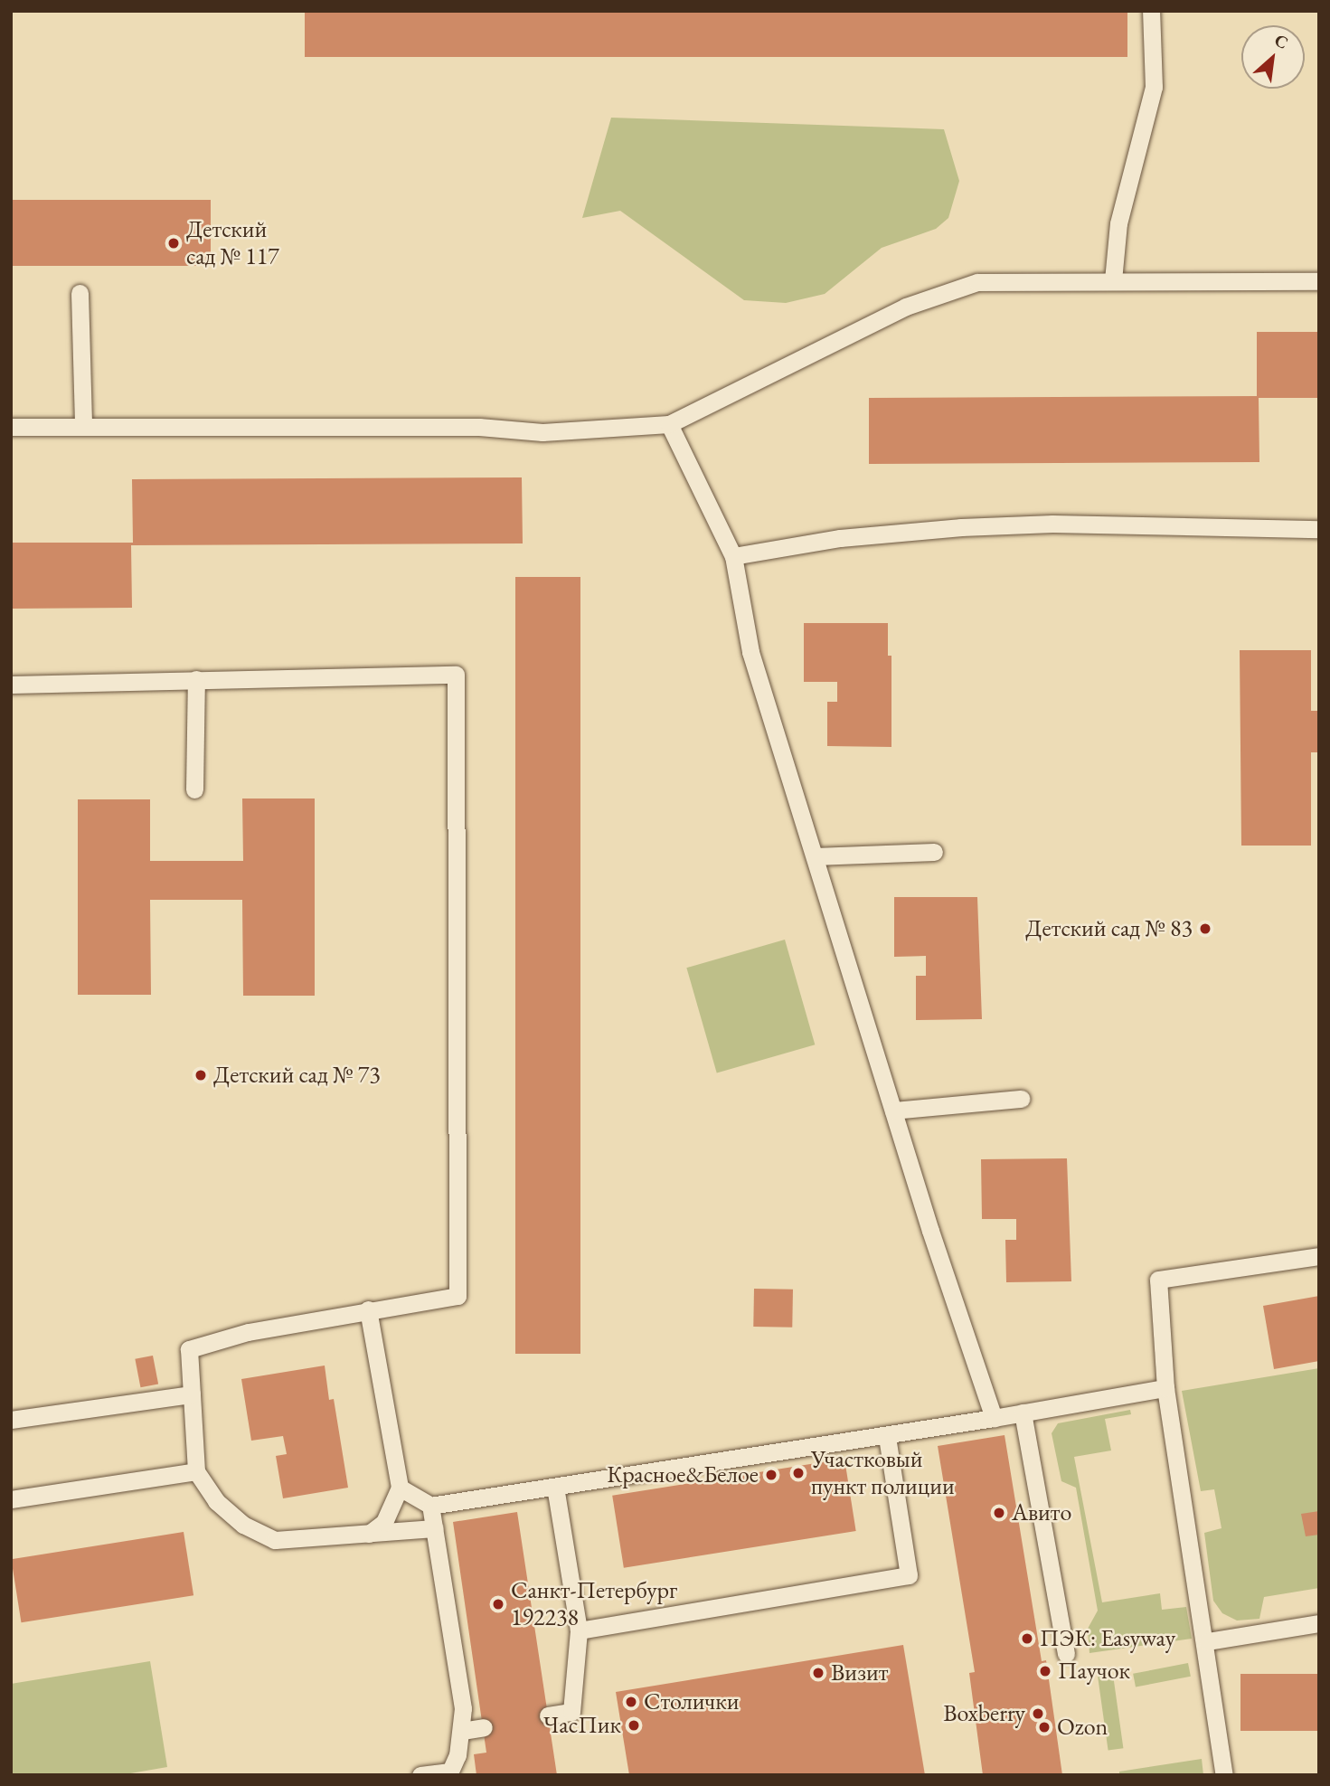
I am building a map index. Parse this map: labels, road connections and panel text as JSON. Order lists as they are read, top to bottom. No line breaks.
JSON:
{"places":["Детский сад № 117","Детский сад № 83","Детский сад № 73","Участковый пункт полиции","Красное&Белое","Авито","Санкт-Петербург 192238","ПЭК: Easyway","Паучок","Визит","Столички","Boxberry","ЧасПик","Ozon"],"north":"top right"}
